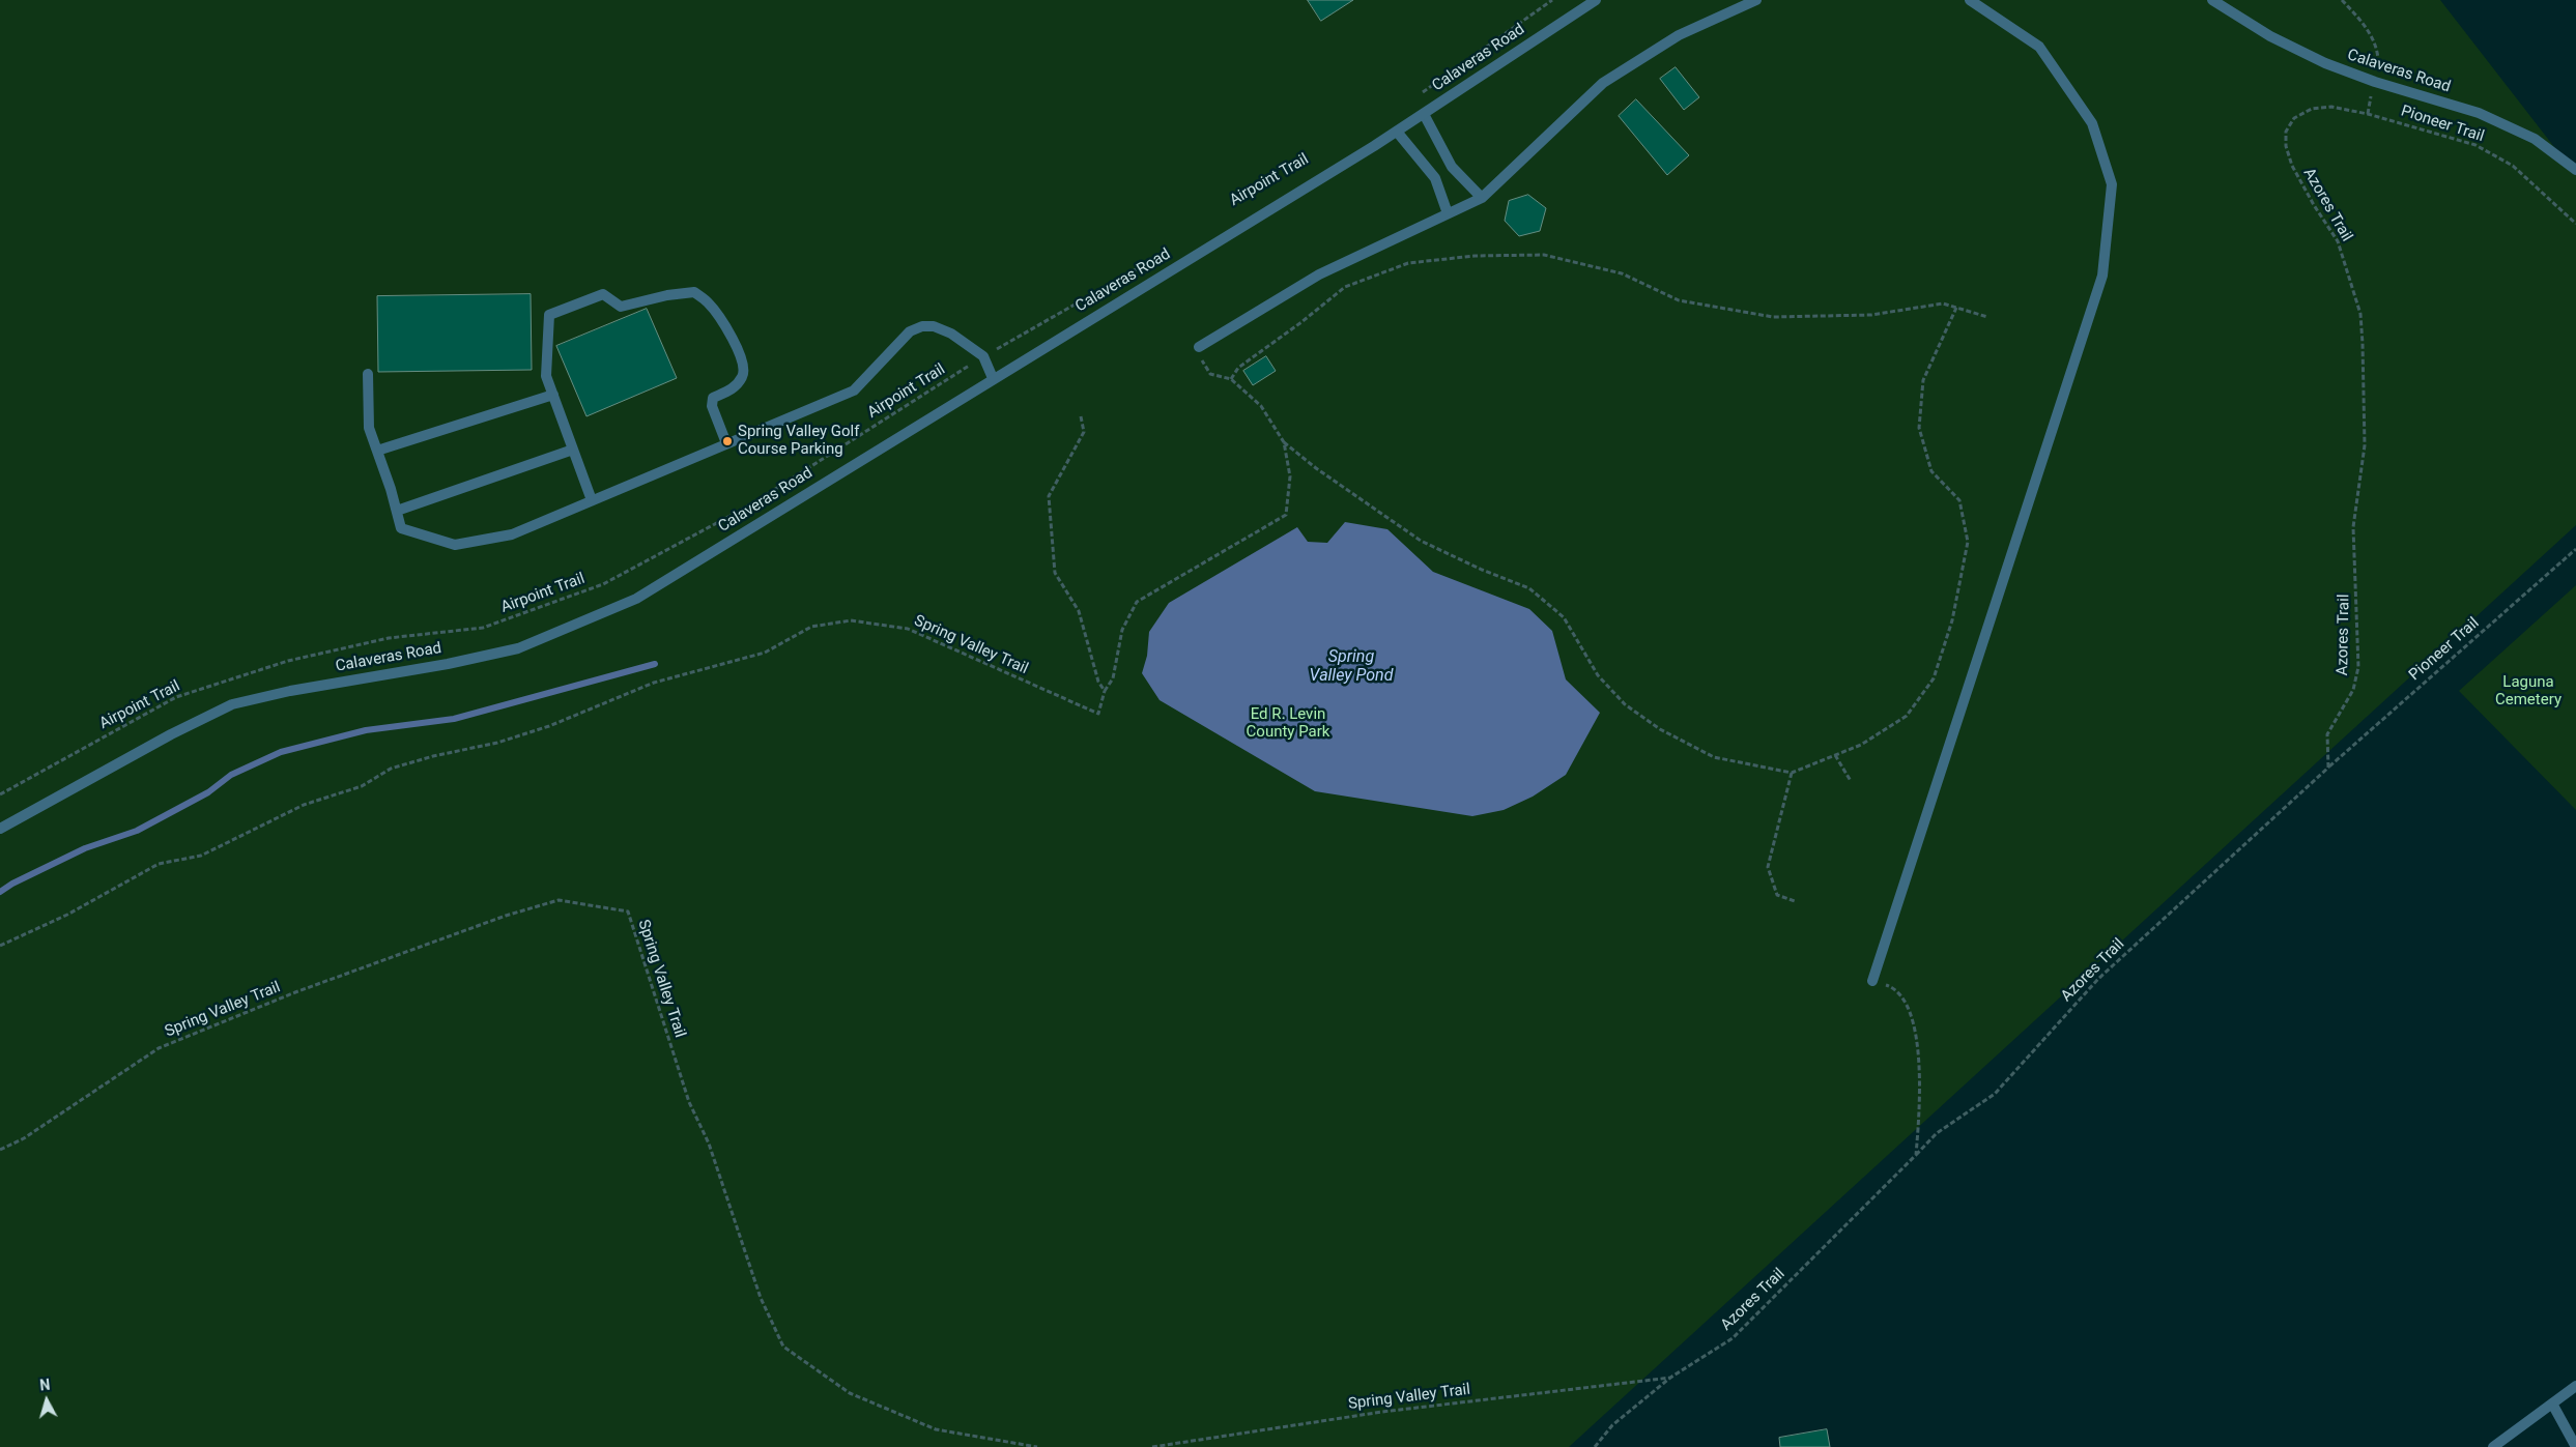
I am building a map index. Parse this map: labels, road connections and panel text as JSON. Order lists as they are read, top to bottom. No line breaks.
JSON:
{"streets":{"street":["Calaveras Road"],"path":["Pioneer Trail","Airpoint Trail","Azores Trail","Spring Valley Trail"]},"crossings":[["Pioneer Trail","Azores Trail"],["Azores Trail","Spring Valley Trail"]],"water":["Spring Valley Pond"],"parks":["Laguna Cemetery","Ed R. Levin County Park"],"places":["Spring Valley Golf Course Parking"],"north":"top"}
